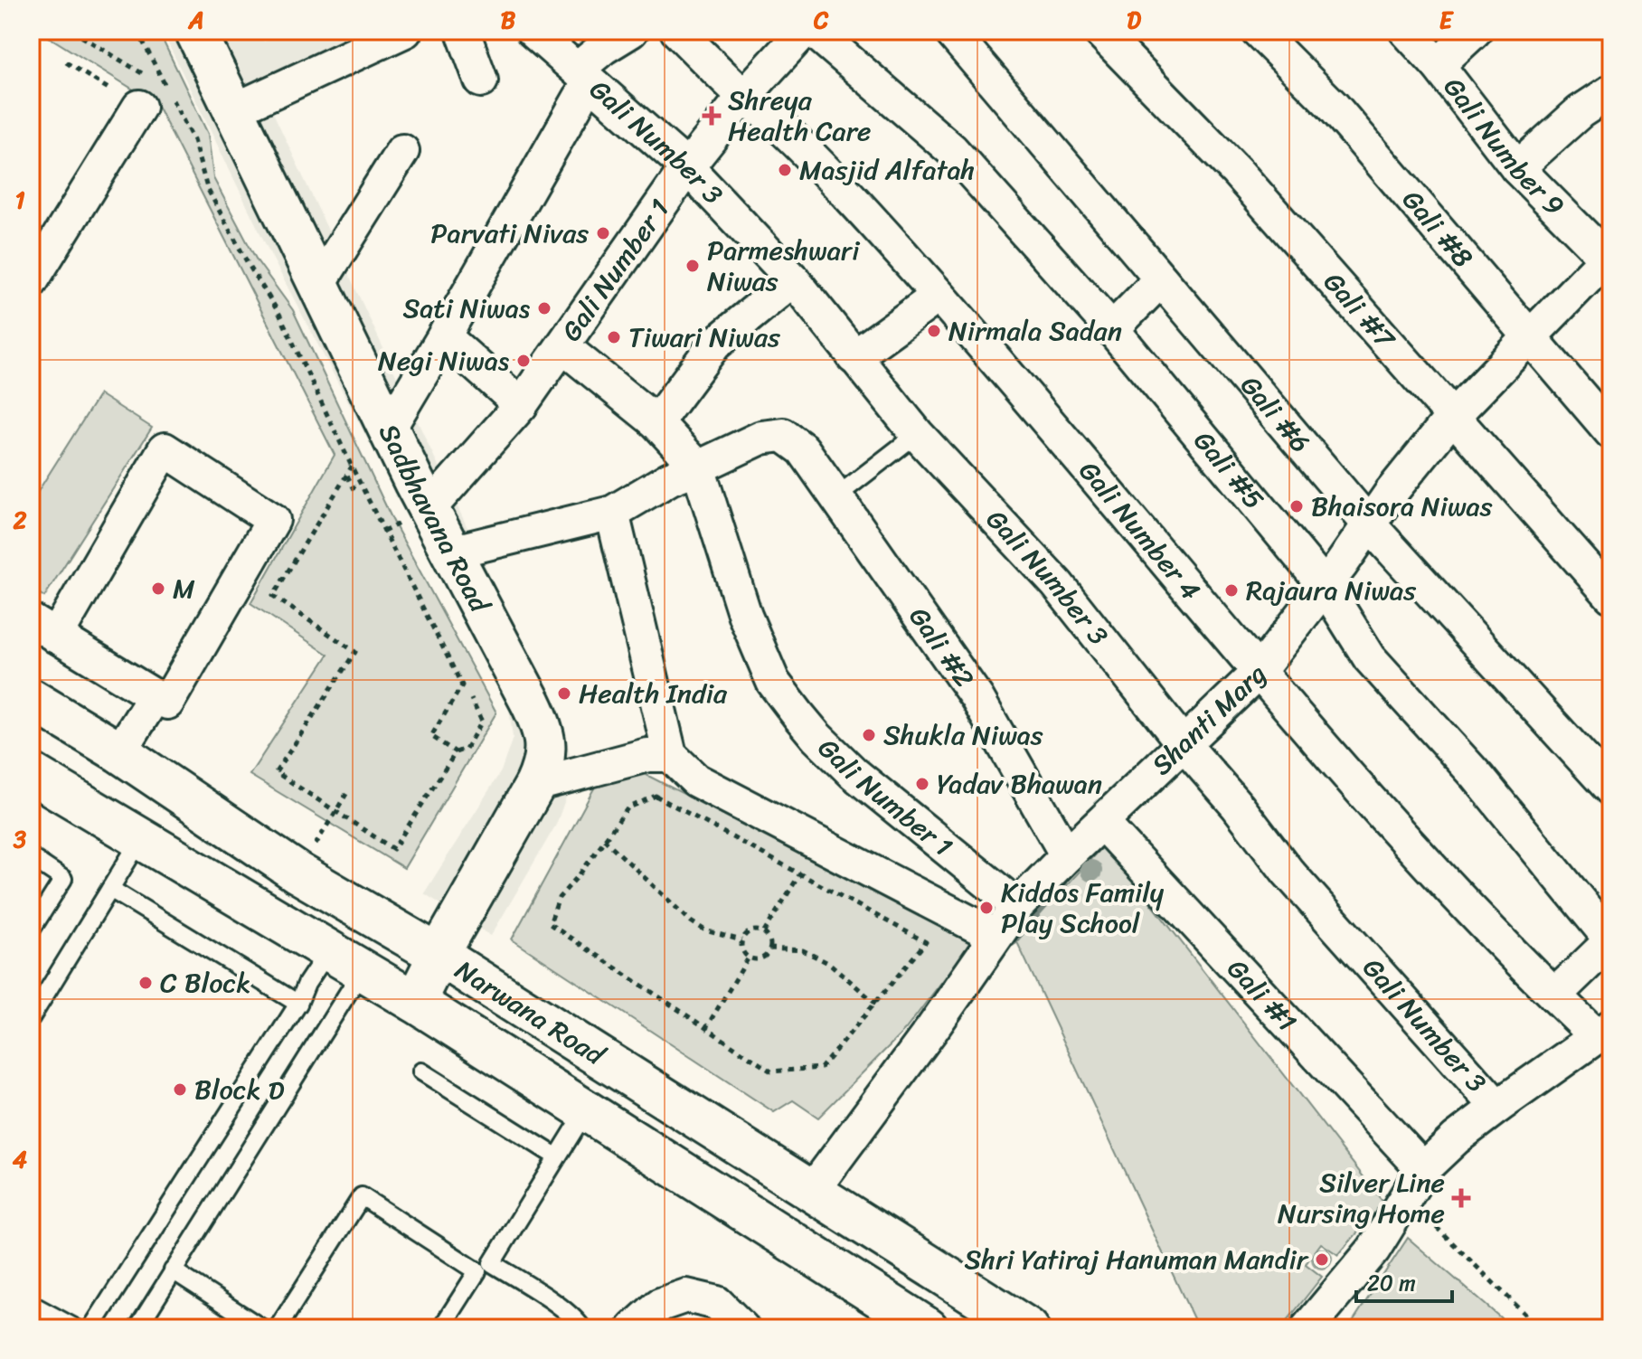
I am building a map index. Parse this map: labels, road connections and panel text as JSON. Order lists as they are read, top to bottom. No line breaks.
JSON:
{"streets":{"main road":["Sadbhavana Road","Narwana Road"],"street":["Gali Number 3","Gali Number 9","Gali #8","Gali Number 1","Gali #7","Gali #6","Gali #5","Gali Number 4","Gali #2","Shanti Marg","Gali #1"]},"crossings":[["Gali Number 3","Gali Number 1"],["Gali Number 3","Shanti Marg"],["Gali Number 9","Shanti Marg"],["Gali #8","Shanti Marg"],["Gali Number 1","Sadbhavana Road"],["Gali Number 1","Gali Number 4"],["Gali Number 1","Gali #2"],["Gali Number 1","Shanti Marg"],["Gali #7","Shanti Marg"],["Gali #6","Shanti Marg"],["Gali #5","Shanti Marg"],["Sadbhavana Road","Narwana Road"],["Gali Number 4","Shanti Marg"],["Gali #2","Shanti Marg"],["Shanti Marg","Gali #1"],["Shanti Marg","Narwana Road"]],"places":{"health":["Shreya Health Care","Silver Line Nursing Home"],"other":["Masjid Alfatah","Parvati Nivas","Parmeshwari Niwas","Sati Niwas","Nirmala Sadan","Tiwari Niwas","Negi Niwas","Bhaisora Niwas","M","Rajaura Niwas","Health India","Shukla Niwas","Yadav Bhawan","Kiddos Family Play School","C Block","Block D","Shri Yatiraj Hanuman Mandir"]},"scale_bar":"20 m","grid":{"columns":["A","B","C","D","E"],"rows":["1","2","3","4"]}}
